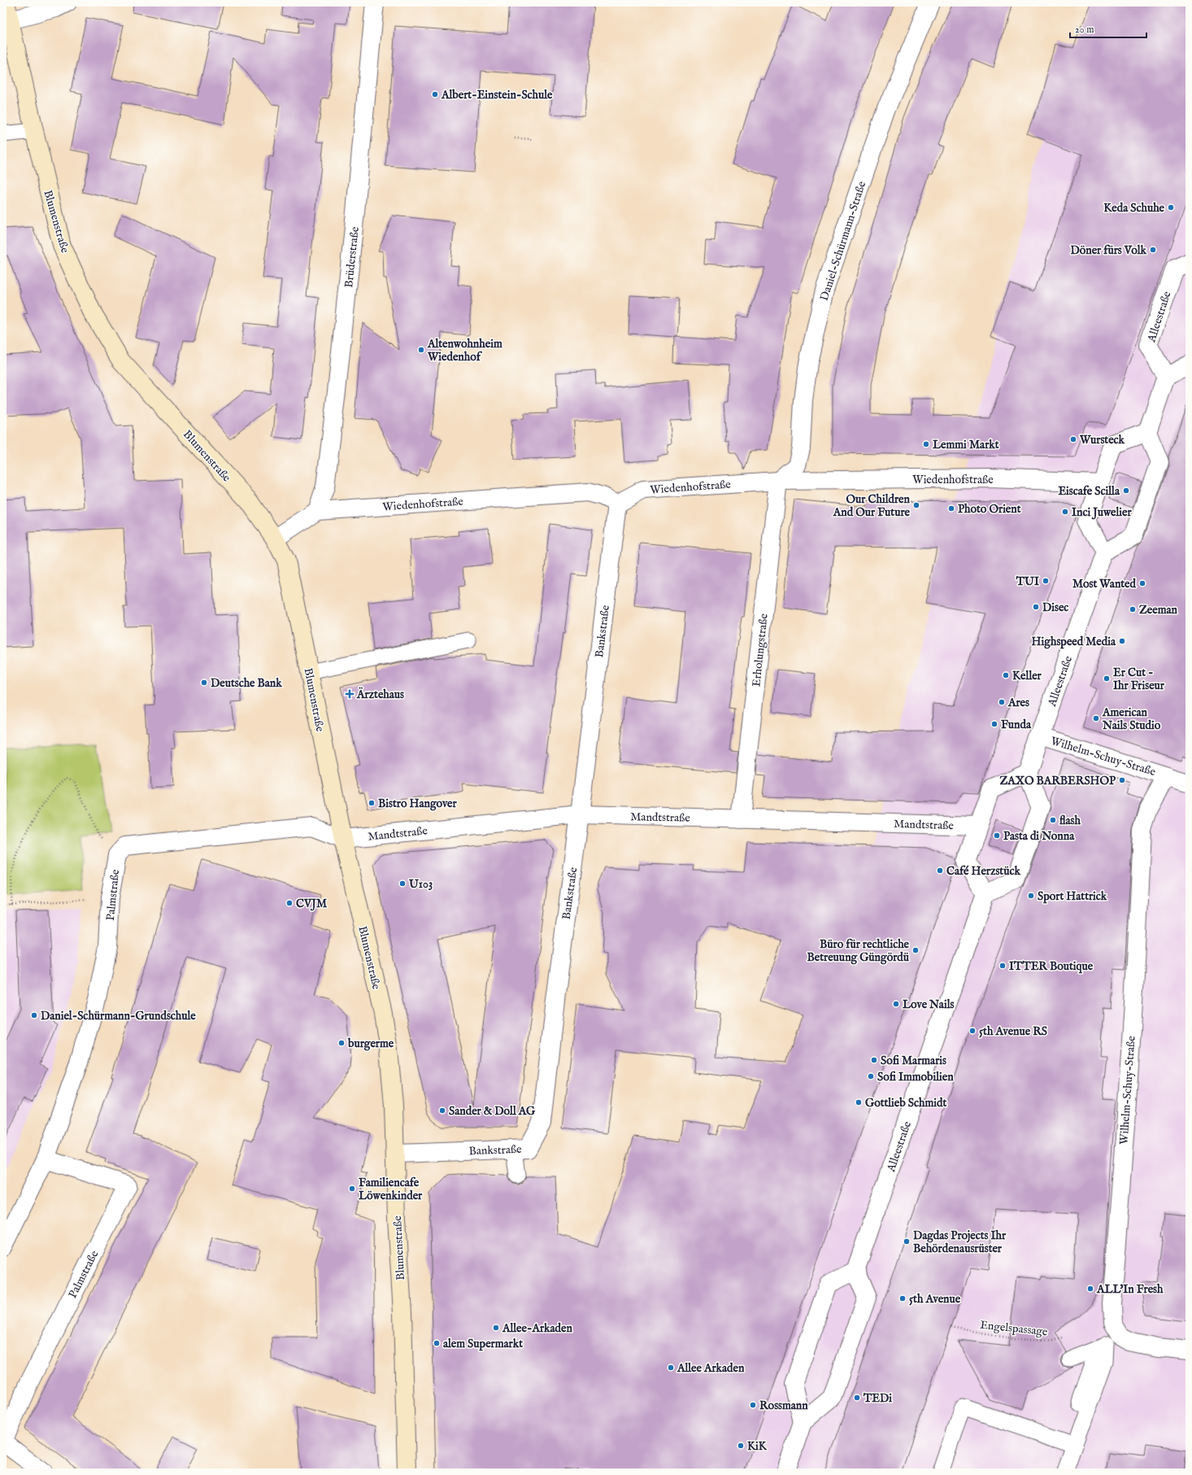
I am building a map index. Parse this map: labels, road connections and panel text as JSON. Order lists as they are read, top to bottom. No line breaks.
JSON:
{"streets":{"street":["Blumenstraße","Daniel-Schürmann-Straße","Brüderstraße","Alleestraße","Wiedenhofstraße","Bankstraße","Erholungstraße","Wilhelm-Schuy-Straße","Mandtstraße","Palmstraße"],"path":["Engelspassage"]},"crossings":[["Blumenstraße","Wiedenhofstraße"],["Blumenstraße","Bankstraße"],["Blumenstraße","Mandtstraße"],["Blumenstraße","Palmstraße"],["Daniel-Schürmann-Straße","Wiedenhofstraße"],["Daniel-Schürmann-Straße","Erholungstraße"],["Brüderstraße","Wiedenhofstraße"],["Alleestraße","Wilhelm-Schuy-Straße"],["Wiedenhofstraße","Bankstraße"],["Wiedenhofstraße","Erholungstraße"],["Bankstraße","Mandtstraße"],["Erholungstraße","Mandtstraße"],["Mandtstraße","Palmstraße"]],"places":{"other":["Albert-Einstein-Schule","Keda Schuhe","Döner fürs Volk","Altenwohnheim Wiedenhof","Wursteck","Lemmi Markt","Eiscafe Scilla","Our Children And Our Future","Photo Orient","Inci Juwelier","TUI","Most Wanted","Disec","Zeeman","Highspeed Media","Keller","Er Cut - Ihr Friseur","Deutsche Bank","Ares","American Nails Studio","Funda","ZAXO BARBERSHOP","Bistro Hangover","flash","Pasta di Nonna","Café Herzstück","U103","Sport Hattrick","CVJM","Büro für rechtliche Betreuung Güngördü","ITTER Boutique","Love Nails","Daniel-Schürmann-Grundschule","5th Avenue RS","burgerme","Sofi Marmaris","Sofi Immobilien","Gottlieb Schmidt","Sander & Doll AG","Familiencafe Löwenkinder","Dagdas Projects Ihr Behördenausrüster","ALL'In Fresh","5th Avenue","Allee-Arkaden","alem Supermarkt","Allee Arkaden","TEDi","Rossmann","KiK"],"health":["Ärztehaus"]},"scale_bar":"20 m"}
